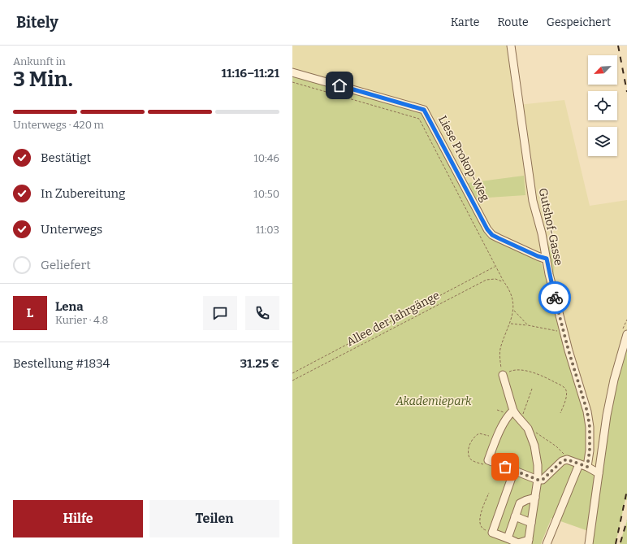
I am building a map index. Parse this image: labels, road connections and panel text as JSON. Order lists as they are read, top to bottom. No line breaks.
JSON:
{"streets":{"street":["Liese Prokop-Weg","Gutshof-Gasse"],"path":["Allee der Jahrgänge"]},"crossings":[["Liese Prokop-Weg","Gutshof-Gasse"]],"parks":["Akademiepark"],"north":"bottom left","page":{"header":"Bitely","nav":["Karte","Route","Gespeichert"],"heading":["3 Min.","Ankunft in","11:16–11:21"],"panel":["Lena","Kurier · 4.8","Bestellung #1834","31.25 €"],"bar":"Unterwegs · 420 m","list":[["Bestätigt","10:46"],["In Zubereitung","10:50"],["Unterwegs","11:03"],"Geliefert"],"round":"L","buttons":["Hilfe","Teilen"]}}
